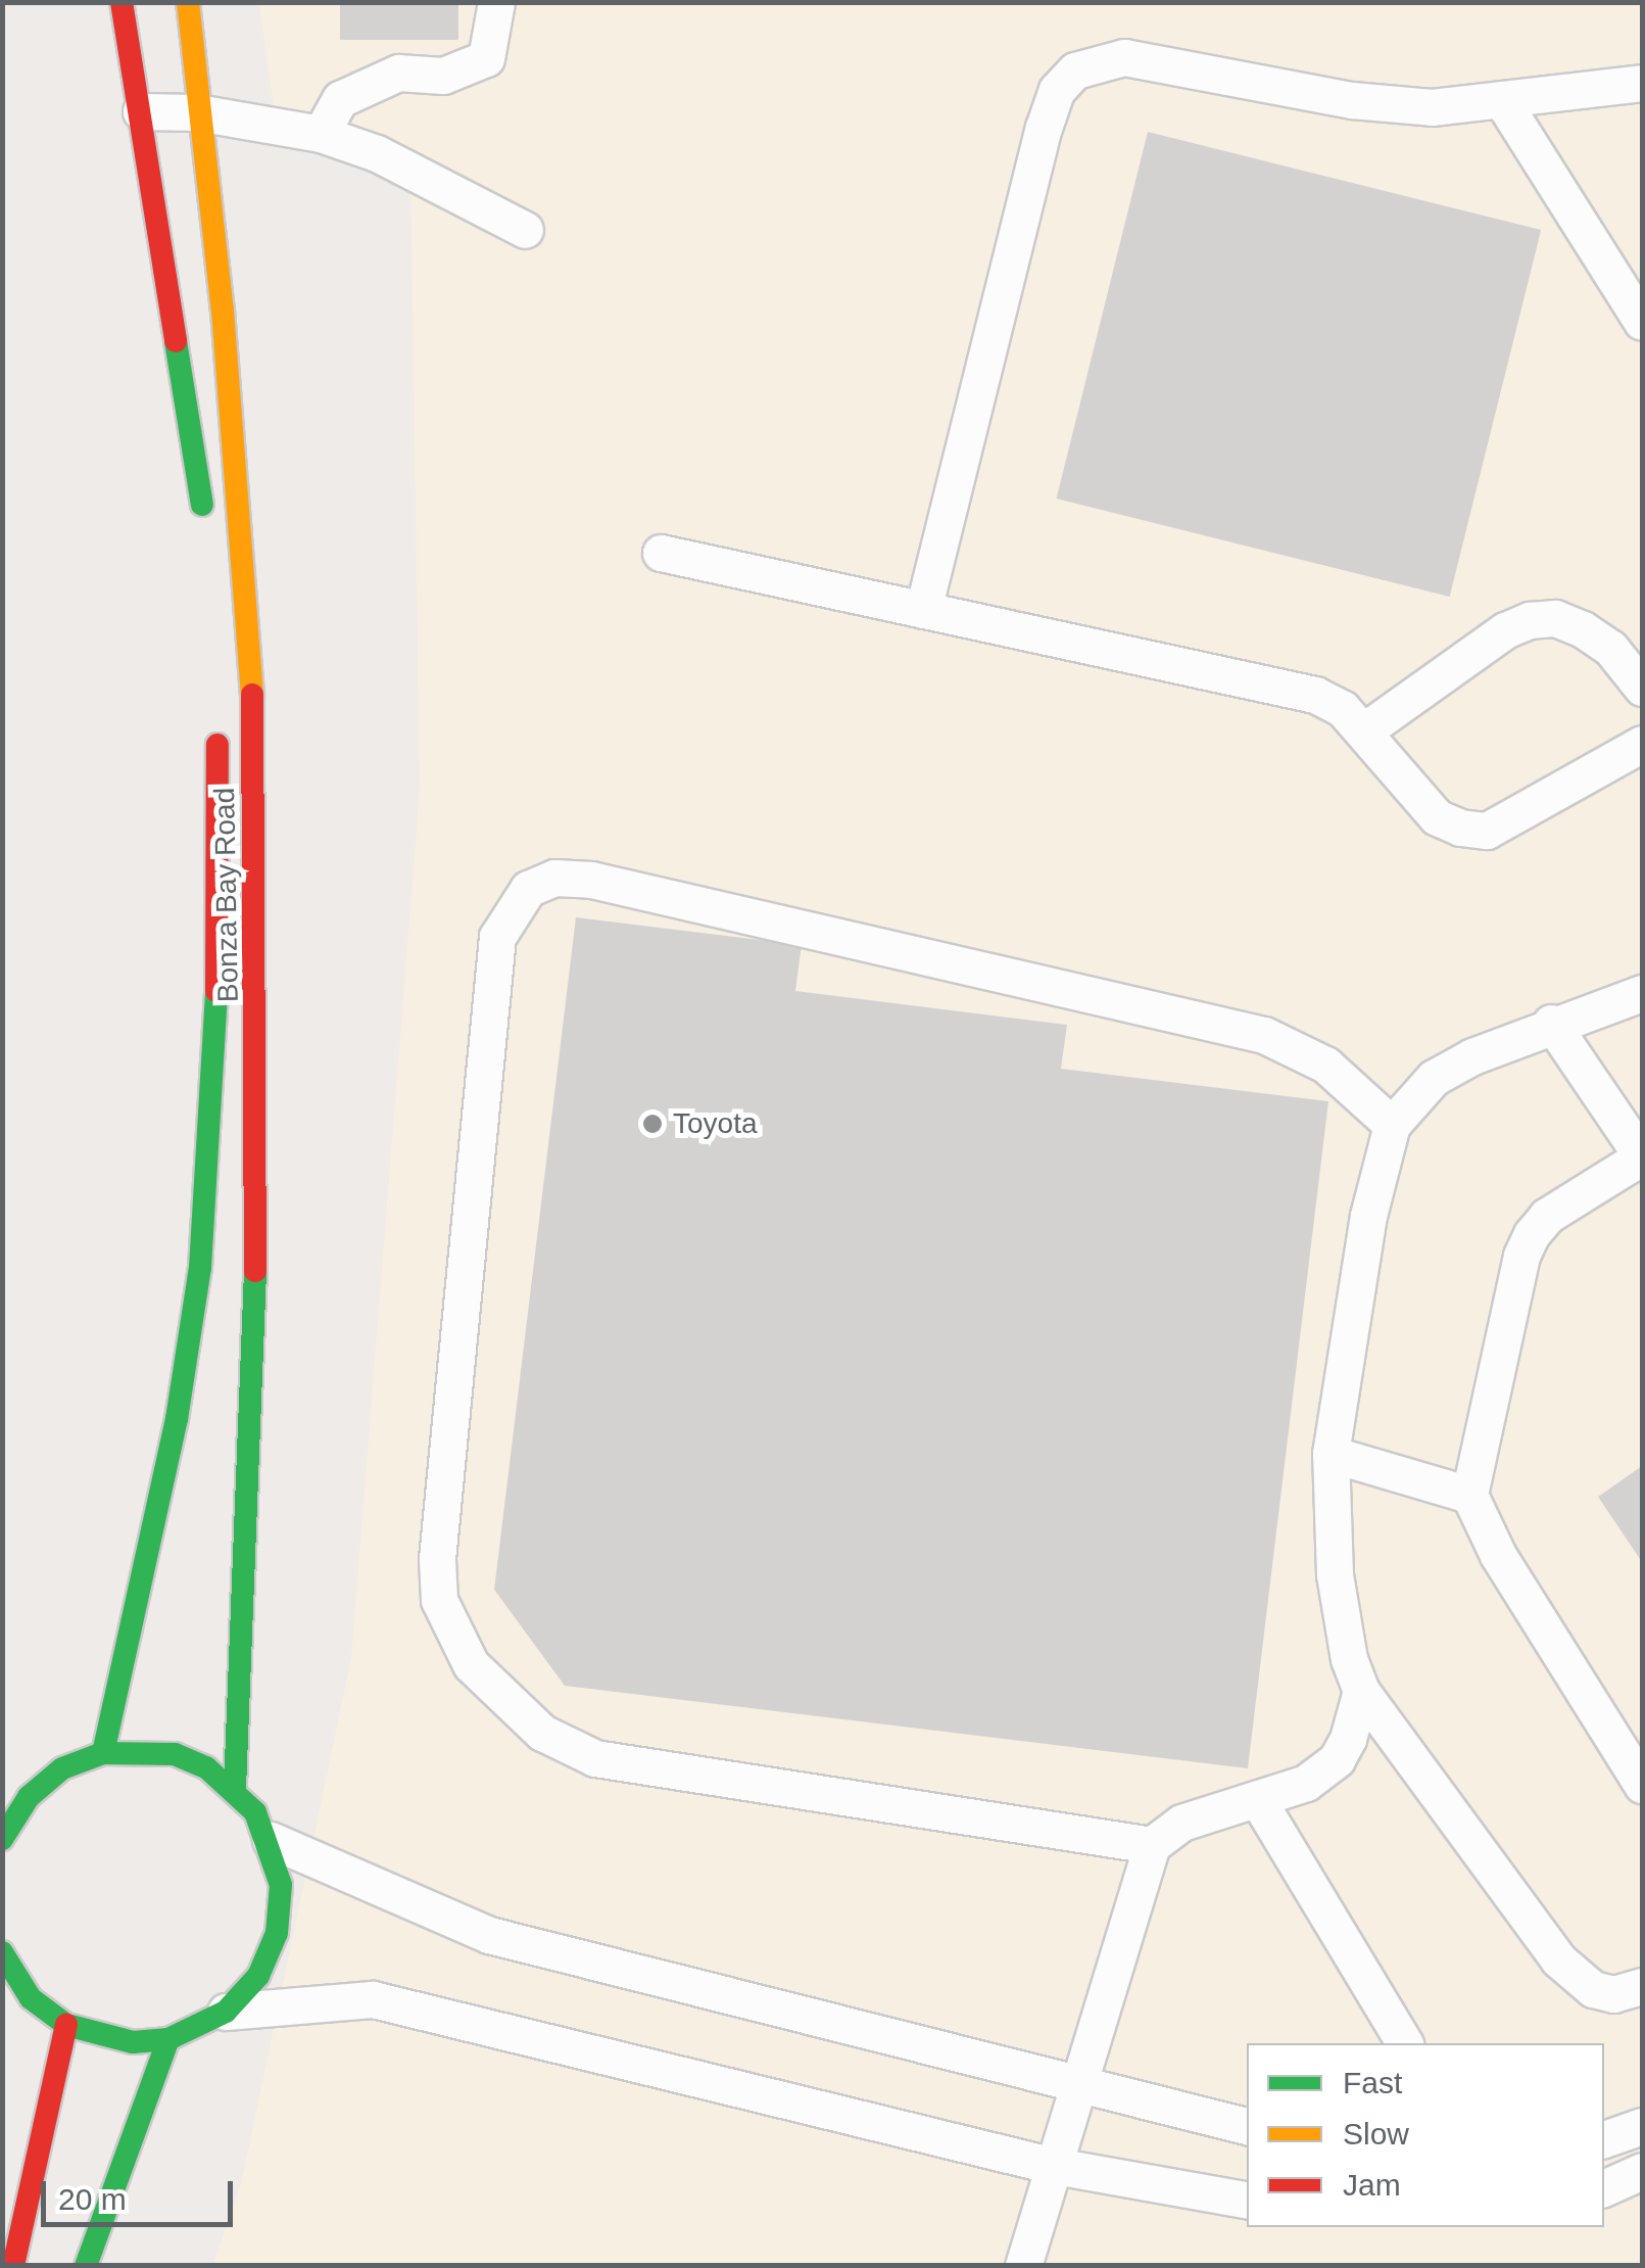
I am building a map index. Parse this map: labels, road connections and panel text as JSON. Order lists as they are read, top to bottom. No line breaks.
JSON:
{"streets":{"main road":["Bonza Bay Road"]},"places":["Toyota"],"legend":["Fast","Slow","Jam"],"scale_bar":"20 m"}
